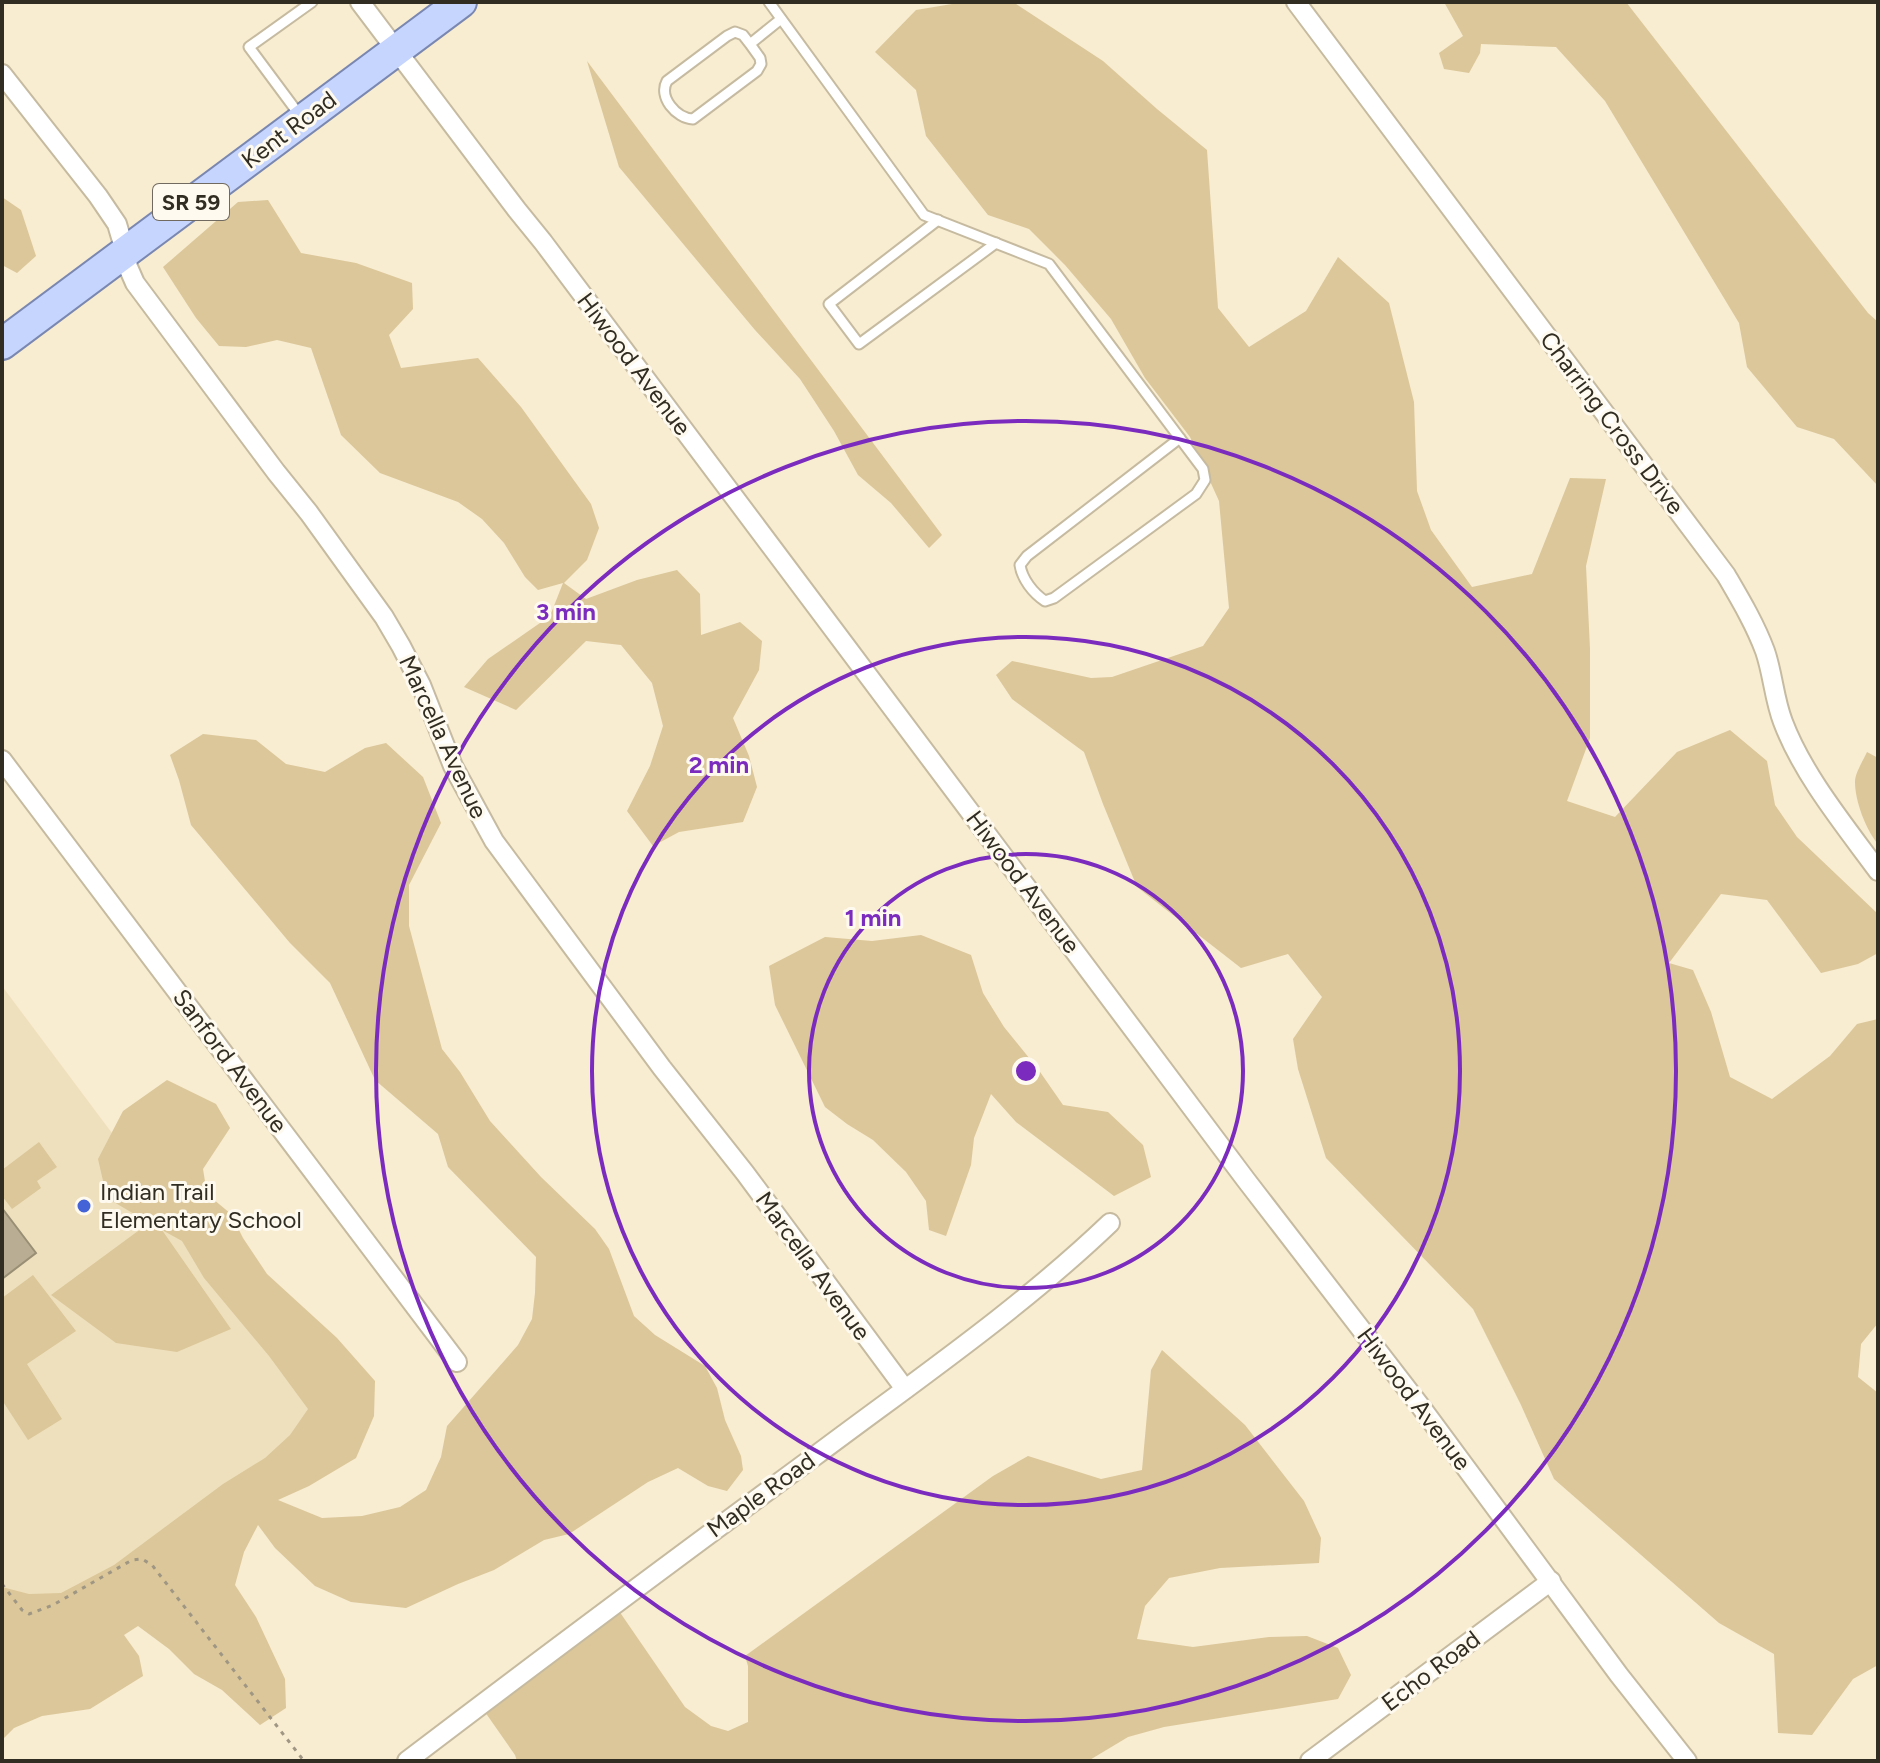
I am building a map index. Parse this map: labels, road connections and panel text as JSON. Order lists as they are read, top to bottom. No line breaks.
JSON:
{"streets":{"main road":["Kent Road","SR 59"],"street":["Hiwood Avenue","Charring Cross Drive","Marcella Avenue","Sanford Avenue","Maple Road","Echo Road"]},"crossings":[["Kent Road","Hiwood Avenue"],["Kent Road","Marcella Avenue"],["Hiwood Avenue","Echo Road"],["Marcella Avenue","Maple Road"]],"places":["Indian Trail Elementary School"],"rings":["3 min","2 min","1 min"]}
